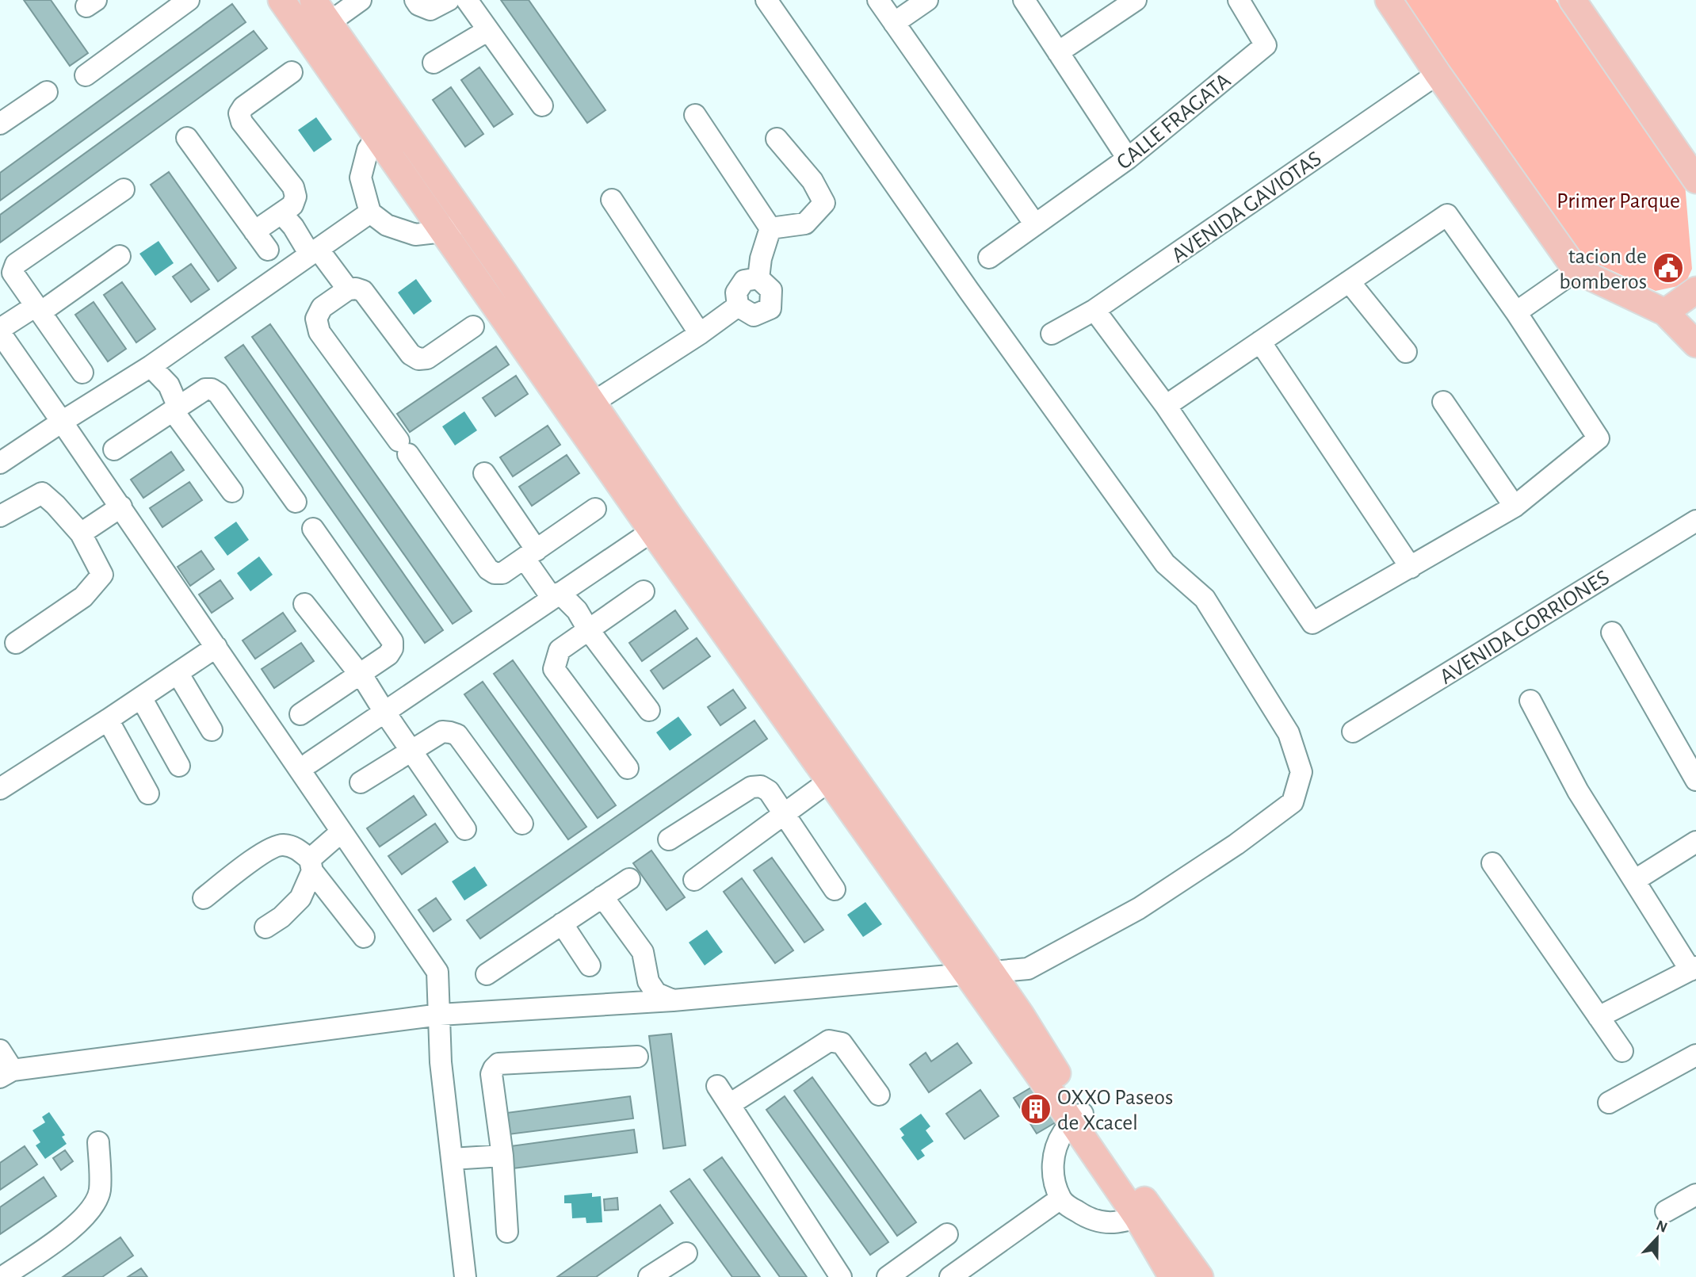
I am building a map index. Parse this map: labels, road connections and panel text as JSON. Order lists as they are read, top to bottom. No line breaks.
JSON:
{"streets":{"street":["CALLE FRAGATA","AVENIDA GAVIOTAS","AVENIDA GORRIONES"]},"parks":["Primer Parque"],"places":{"public building":["tacion de bomberos"],"building":["OXXO Paseos de Xcacel"]},"north":"top"}
